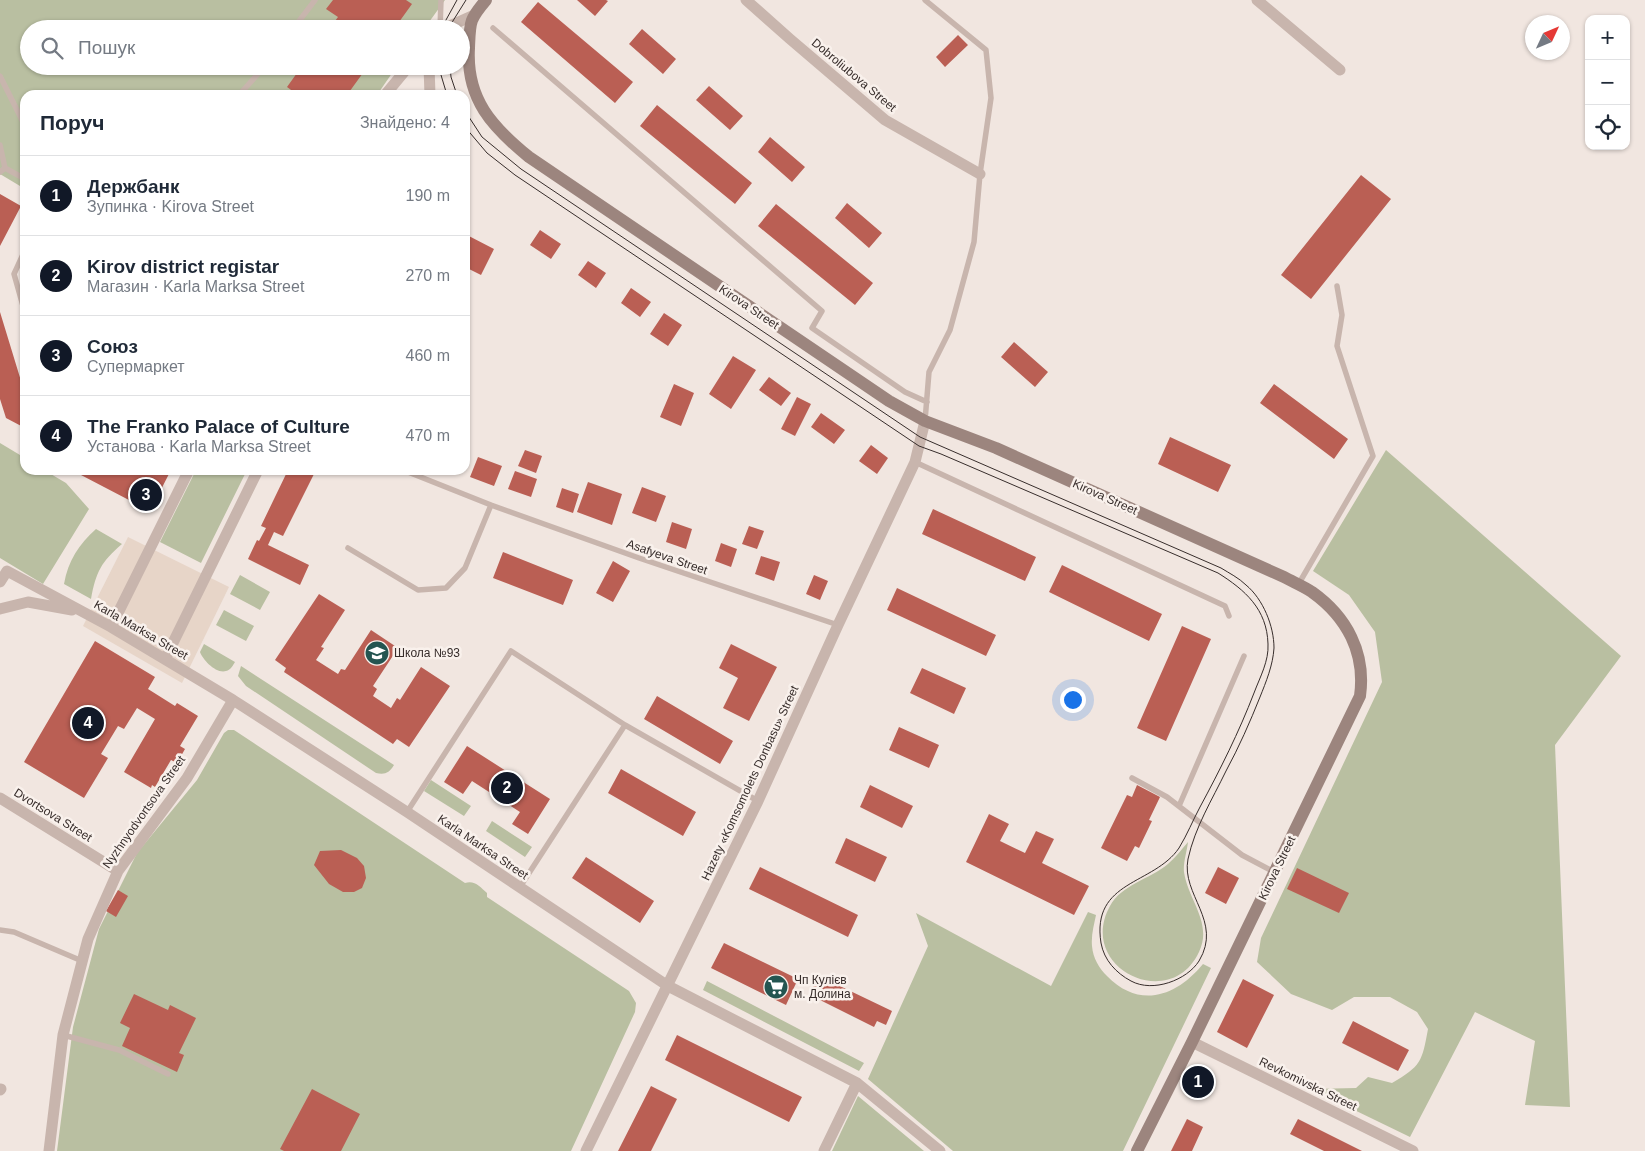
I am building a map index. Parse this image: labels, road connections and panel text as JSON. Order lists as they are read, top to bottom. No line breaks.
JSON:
{"streets":{"main road":["Kirova Street"],"street":["Dobroliubova Street","Karla Marksa Street","Hazety «Komsomolets Donbasu» Street","Nyzhnyodvortsova Street","Dvortsova Street","Revkomivska Street"],"lane":["Asafyeva Street"]},"crossings":[["Kirova Street","Hazety «Komsomolets Donbasu» Street"],["Kirova Street","Revkomivska Street"],["Asafyeva Street","Hazety «Komsomolets Donbasu» Street"],["Karla Marksa Street","Hazety «Komsomolets Donbasu» Street"],["Karla Marksa Street","Nyzhnyodvortsova Street"],["Nyzhnyodvortsova Street","Dvortsova Street"]],"places":{"school or university":["Школа №93"],"supermarket":["Чп Кулієв м. Долина"]},"north":"top right","page":{"map_buttons":["+","−"],"search":"Пошук","heading":["Поруч","Знайдено: 4"],"list":[{"mark":"1","name":"Держбанк","note":"Зупинка · Kirova Street","value":"190 m"},{"mark":"2","name":"Kirov district registar","note":"Магазин · Karla Marksa Street","value":"270 m"},{"mark":"3","name":"Союз","note":"Супермаркет","value":"460 m"},{"mark":"4","name":"The Franko Palace of Culture","note":"Установа · Karla Marksa Street","value":"470 m"}],"pins":["3","4","2","1"]}}
